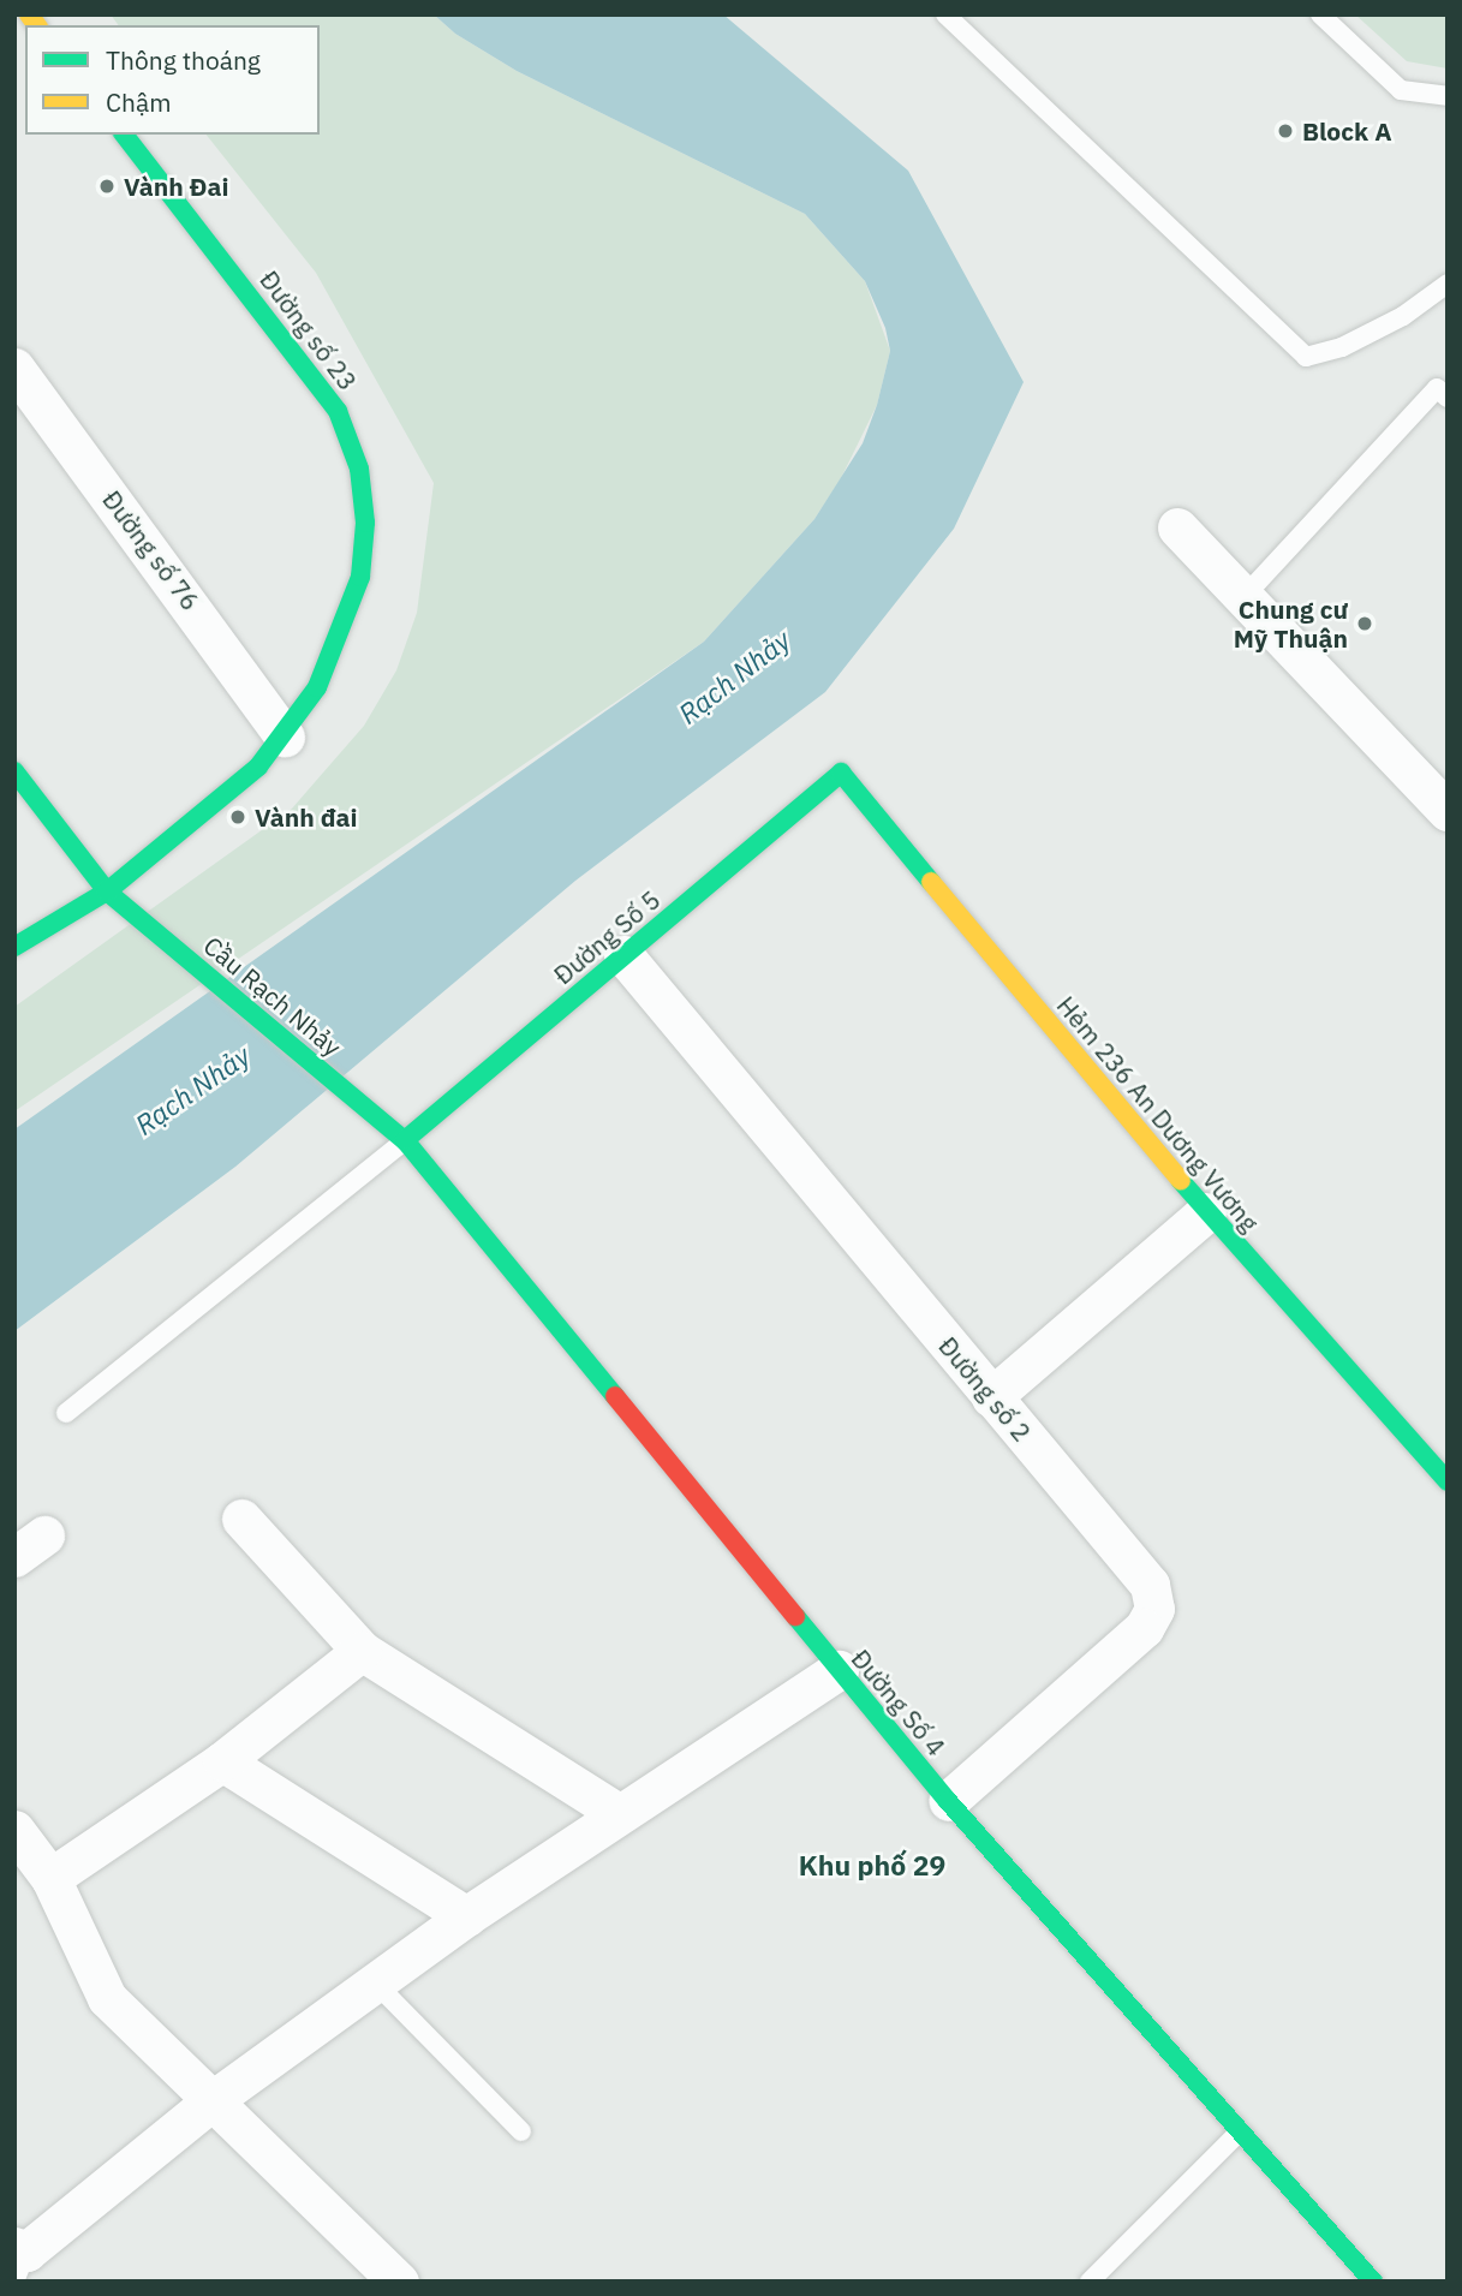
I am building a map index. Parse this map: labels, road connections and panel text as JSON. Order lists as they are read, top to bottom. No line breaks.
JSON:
{"streets":{"street":["Đường số 23","Đường số 76","Đường Số 5","Cầu Rạch Nhảy","Hẻm 236 An Dương Vương","Đường số 2","Đường Số 4"]},"crossings":[["Đường số 23","Đường số 76"],["Đường số 23","Cầu Rạch Nhảy"],["Đường Số 5","Cầu Rạch Nhảy"],["Đường Số 5","Hẻm 236 An Dương Vương"],["Đường Số 5","Đường số 2"],["Đường Số 5","Đường Số 4"],["Cầu Rạch Nhảy","Đường Số 4"],["Đường số 2","Đường Số 4"]],"districts":["Khu phố 29"],"water":["Rạch Nhảy"],"places":["Block A","Vành Đai","Chung cư Mỹ Thuận","Vành đai"],"legend":["Thông thoáng","Chậm"]}
